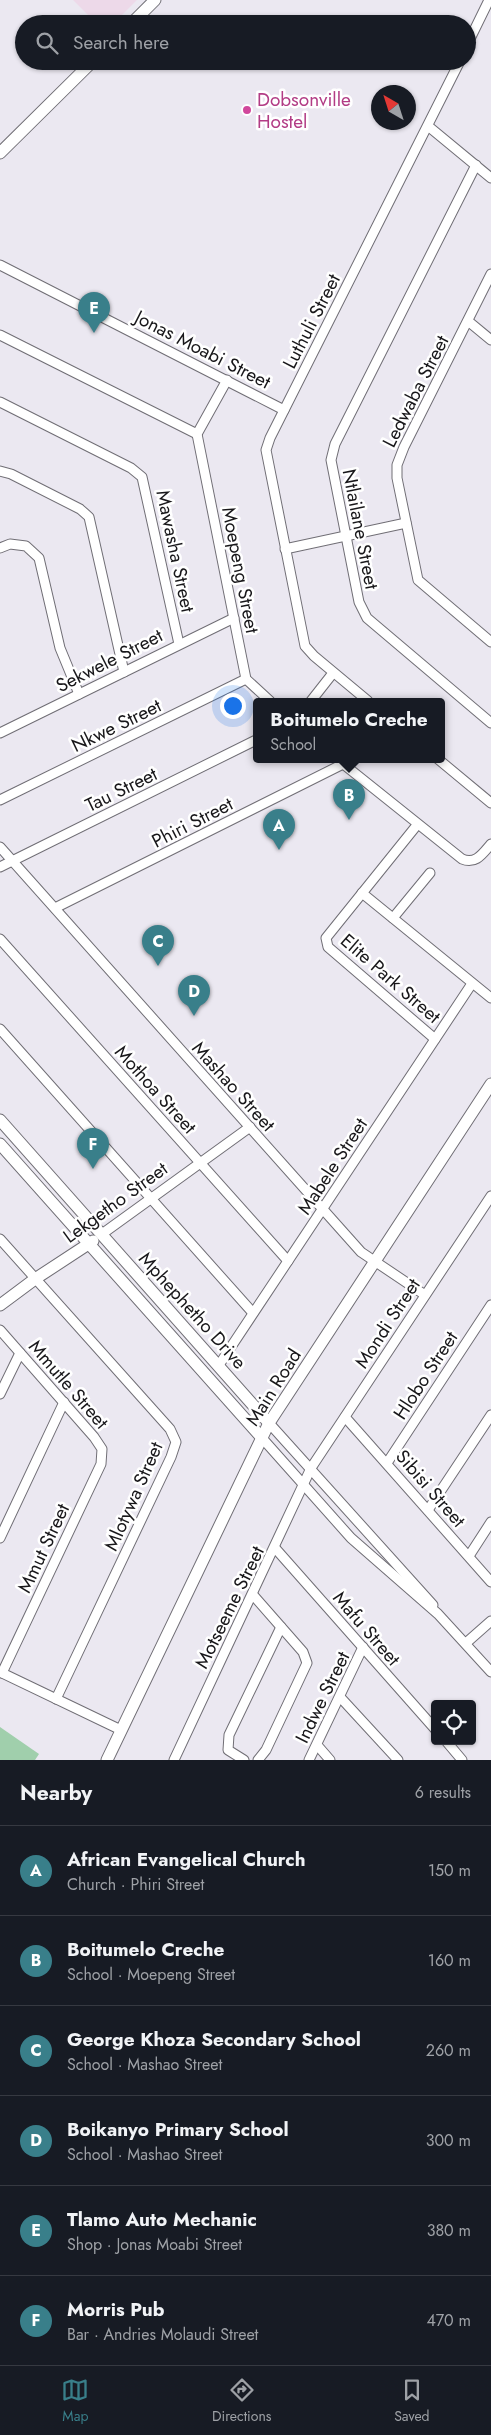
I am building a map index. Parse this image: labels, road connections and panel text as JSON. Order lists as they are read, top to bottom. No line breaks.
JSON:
{"streets":{"street":["Luthuli Street","Jonas Moabi Street","Ledwaba Street","Ntlailane Street","Mawasha Street","Moepeng Street","Sekwele Street","Nkwe Street","Tau Street","Phiri Street","Elite Park Street","Mashao Street","Mothoa Street","Mabele Street","Lekgetho Street","Mphephetho Drive","Mondi Street","Hlobo Street","Mmutle Street","Main Road","Sibisi Street","Mlotywa Street","Mmut Street","Motseeme Street","Mafu Street","Indwe Street"]},"crossings":[["Luthuli Street","Jonas Moabi Street"],["Mawasha Street","Sekwele Street"],["Moepeng Street","Sekwele Street"],["Moepeng Street","Nkwe Street"],["Tau Street","Mashao Street"],["Phiri Street","Mashao Street"],["Elite Park Street","Mabele Street"],["Mashao Street","Mabele Street"],["Mashao Street","Lekgetho Street"],["Mashao Street","Mondi Street"],["Mashao Street","Main Road"],["Mothoa Street","Mabele Street"],["Mothoa Street","Lekgetho Street"],["Mabele Street","Mphephetho Drive"],["Lekgetho Street","Mphephetho Drive"],["Lekgetho Street","Mlotywa Street"],["Mphephetho Drive","Mondi Street"],["Mphephetho Drive","Main Road"],["Mphephetho Drive","Motseeme Street"],["Mondi Street","Sibisi Street"],["Mondi Street","Motseeme Street"],["Hlobo Street","Sibisi Street"],["Mmutle Street","Mmut Street"],["Motseeme Street","Mafu Street"],["Mafu Street","Indwe Street"]],"places":["Dobsonville Hostel"],"north":"top left","page":{"search":"Search here","pins":["E","B","A","C","D","F"],"popup":["Boitumelo Creche","School"],"heading":["Nearby","6 results"],"list":[{"mark":"A","name":"African Evangelical Church","note":"Church · Phiri Street","value":"150 m"},{"mark":"B","name":"Boitumelo Creche","note":"School · Moepeng Street","value":"160 m"},{"mark":"C","name":"George Khoza Secondary School","note":"School · Mashao Street","value":"260 m"},{"mark":"D","name":"Boikanyo Primary School","note":"School · Mashao Street","value":"300 m"},{"mark":"E","name":"Tlamo Auto Mechanic","note":"Shop · Jonas Moabi Street","value":"380 m"},{"mark":"F","name":"Morris Pub","note":"Bar · Andries Molaudi Street","value":"470 m"}],"nav":["Map","Directions","Saved"]}}
